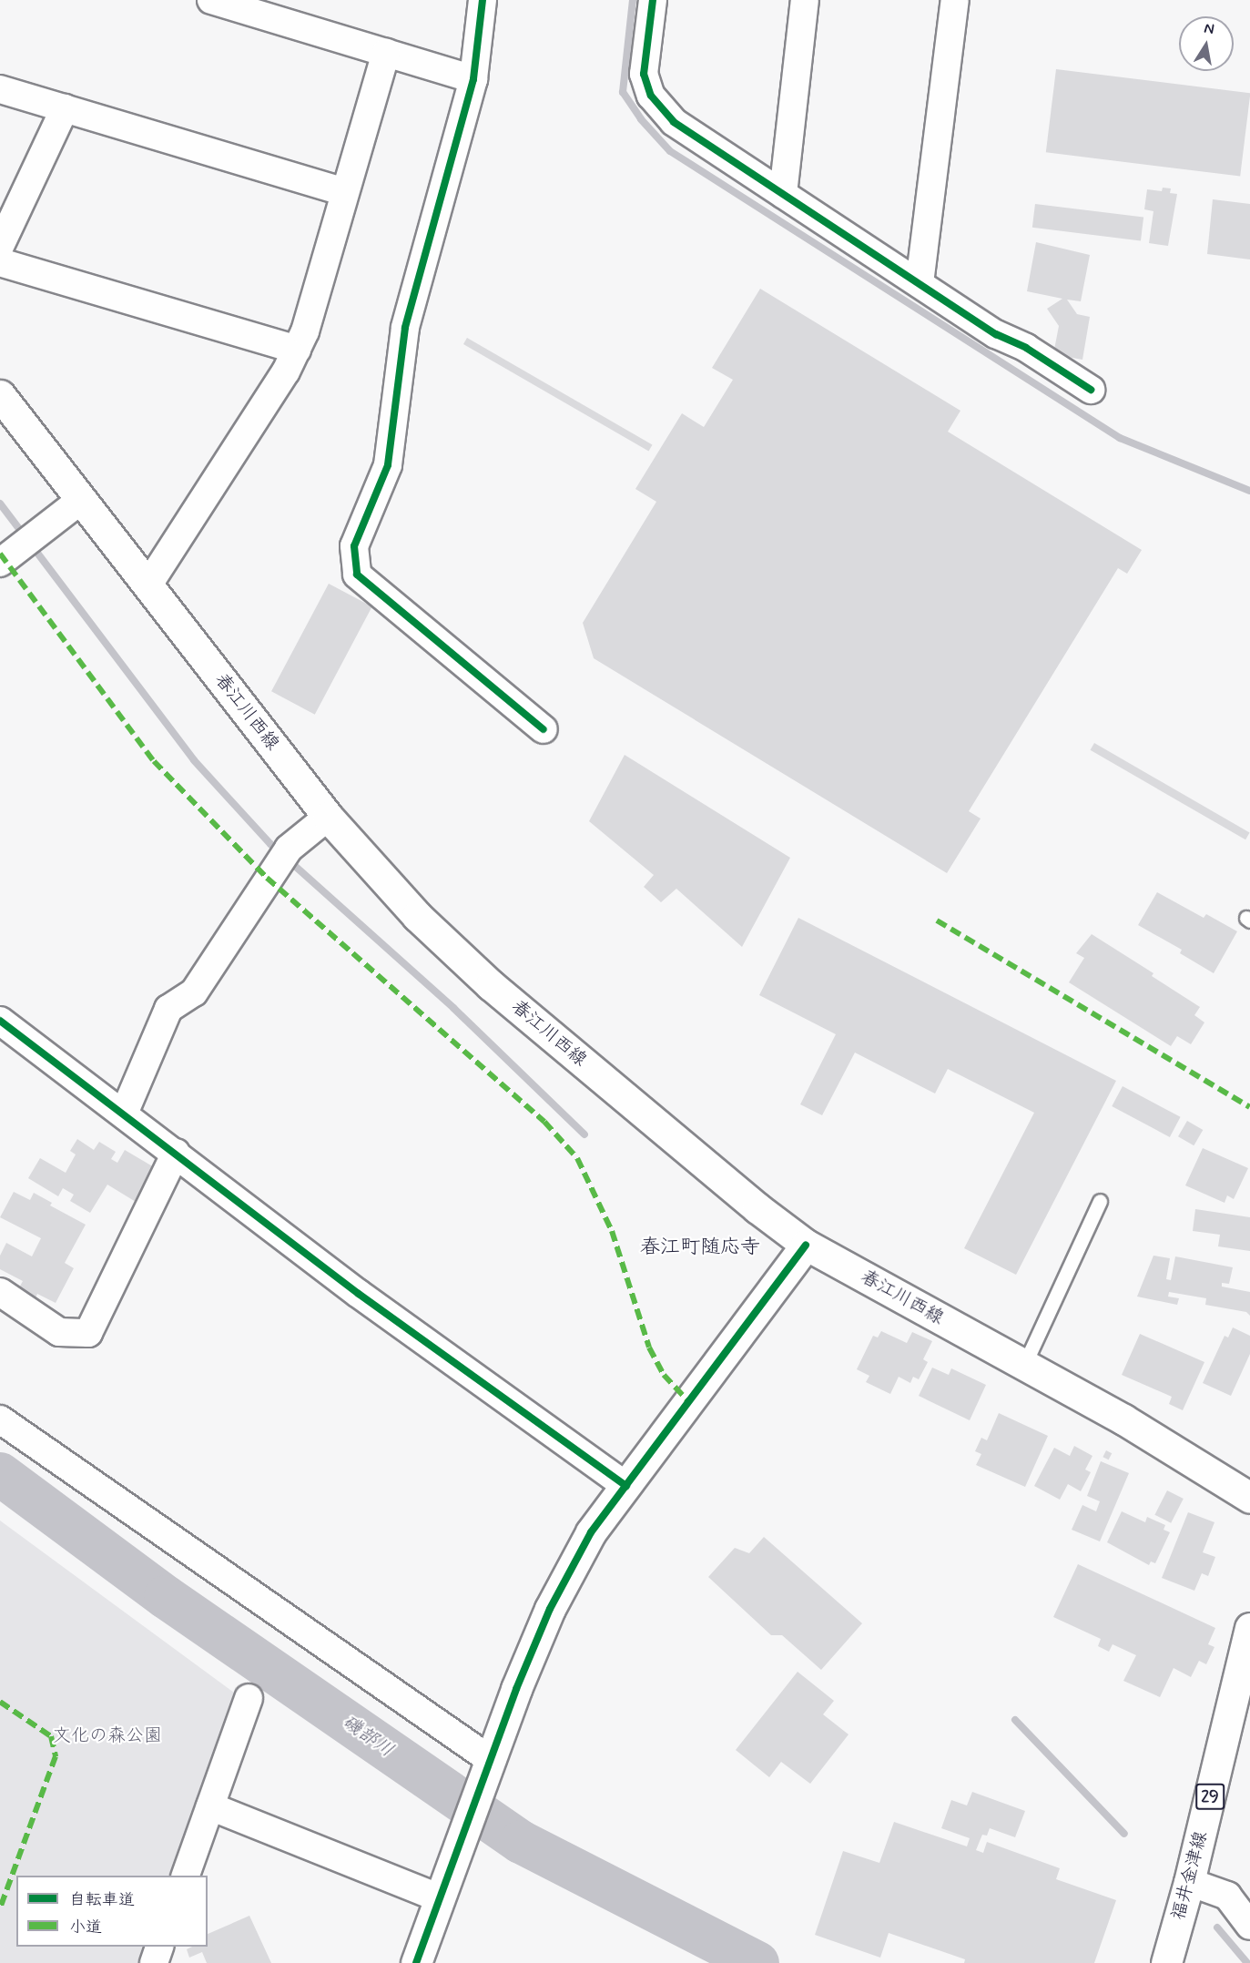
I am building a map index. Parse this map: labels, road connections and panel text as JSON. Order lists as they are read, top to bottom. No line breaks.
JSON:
{"streets":{"main road":["春江川西線","29","福井金津線"]},"districts":["春江町随応寺"],"water":["磯部川"],"parks":["文化の森公園"],"legend":["自転車道","小道"],"north":"top"}
